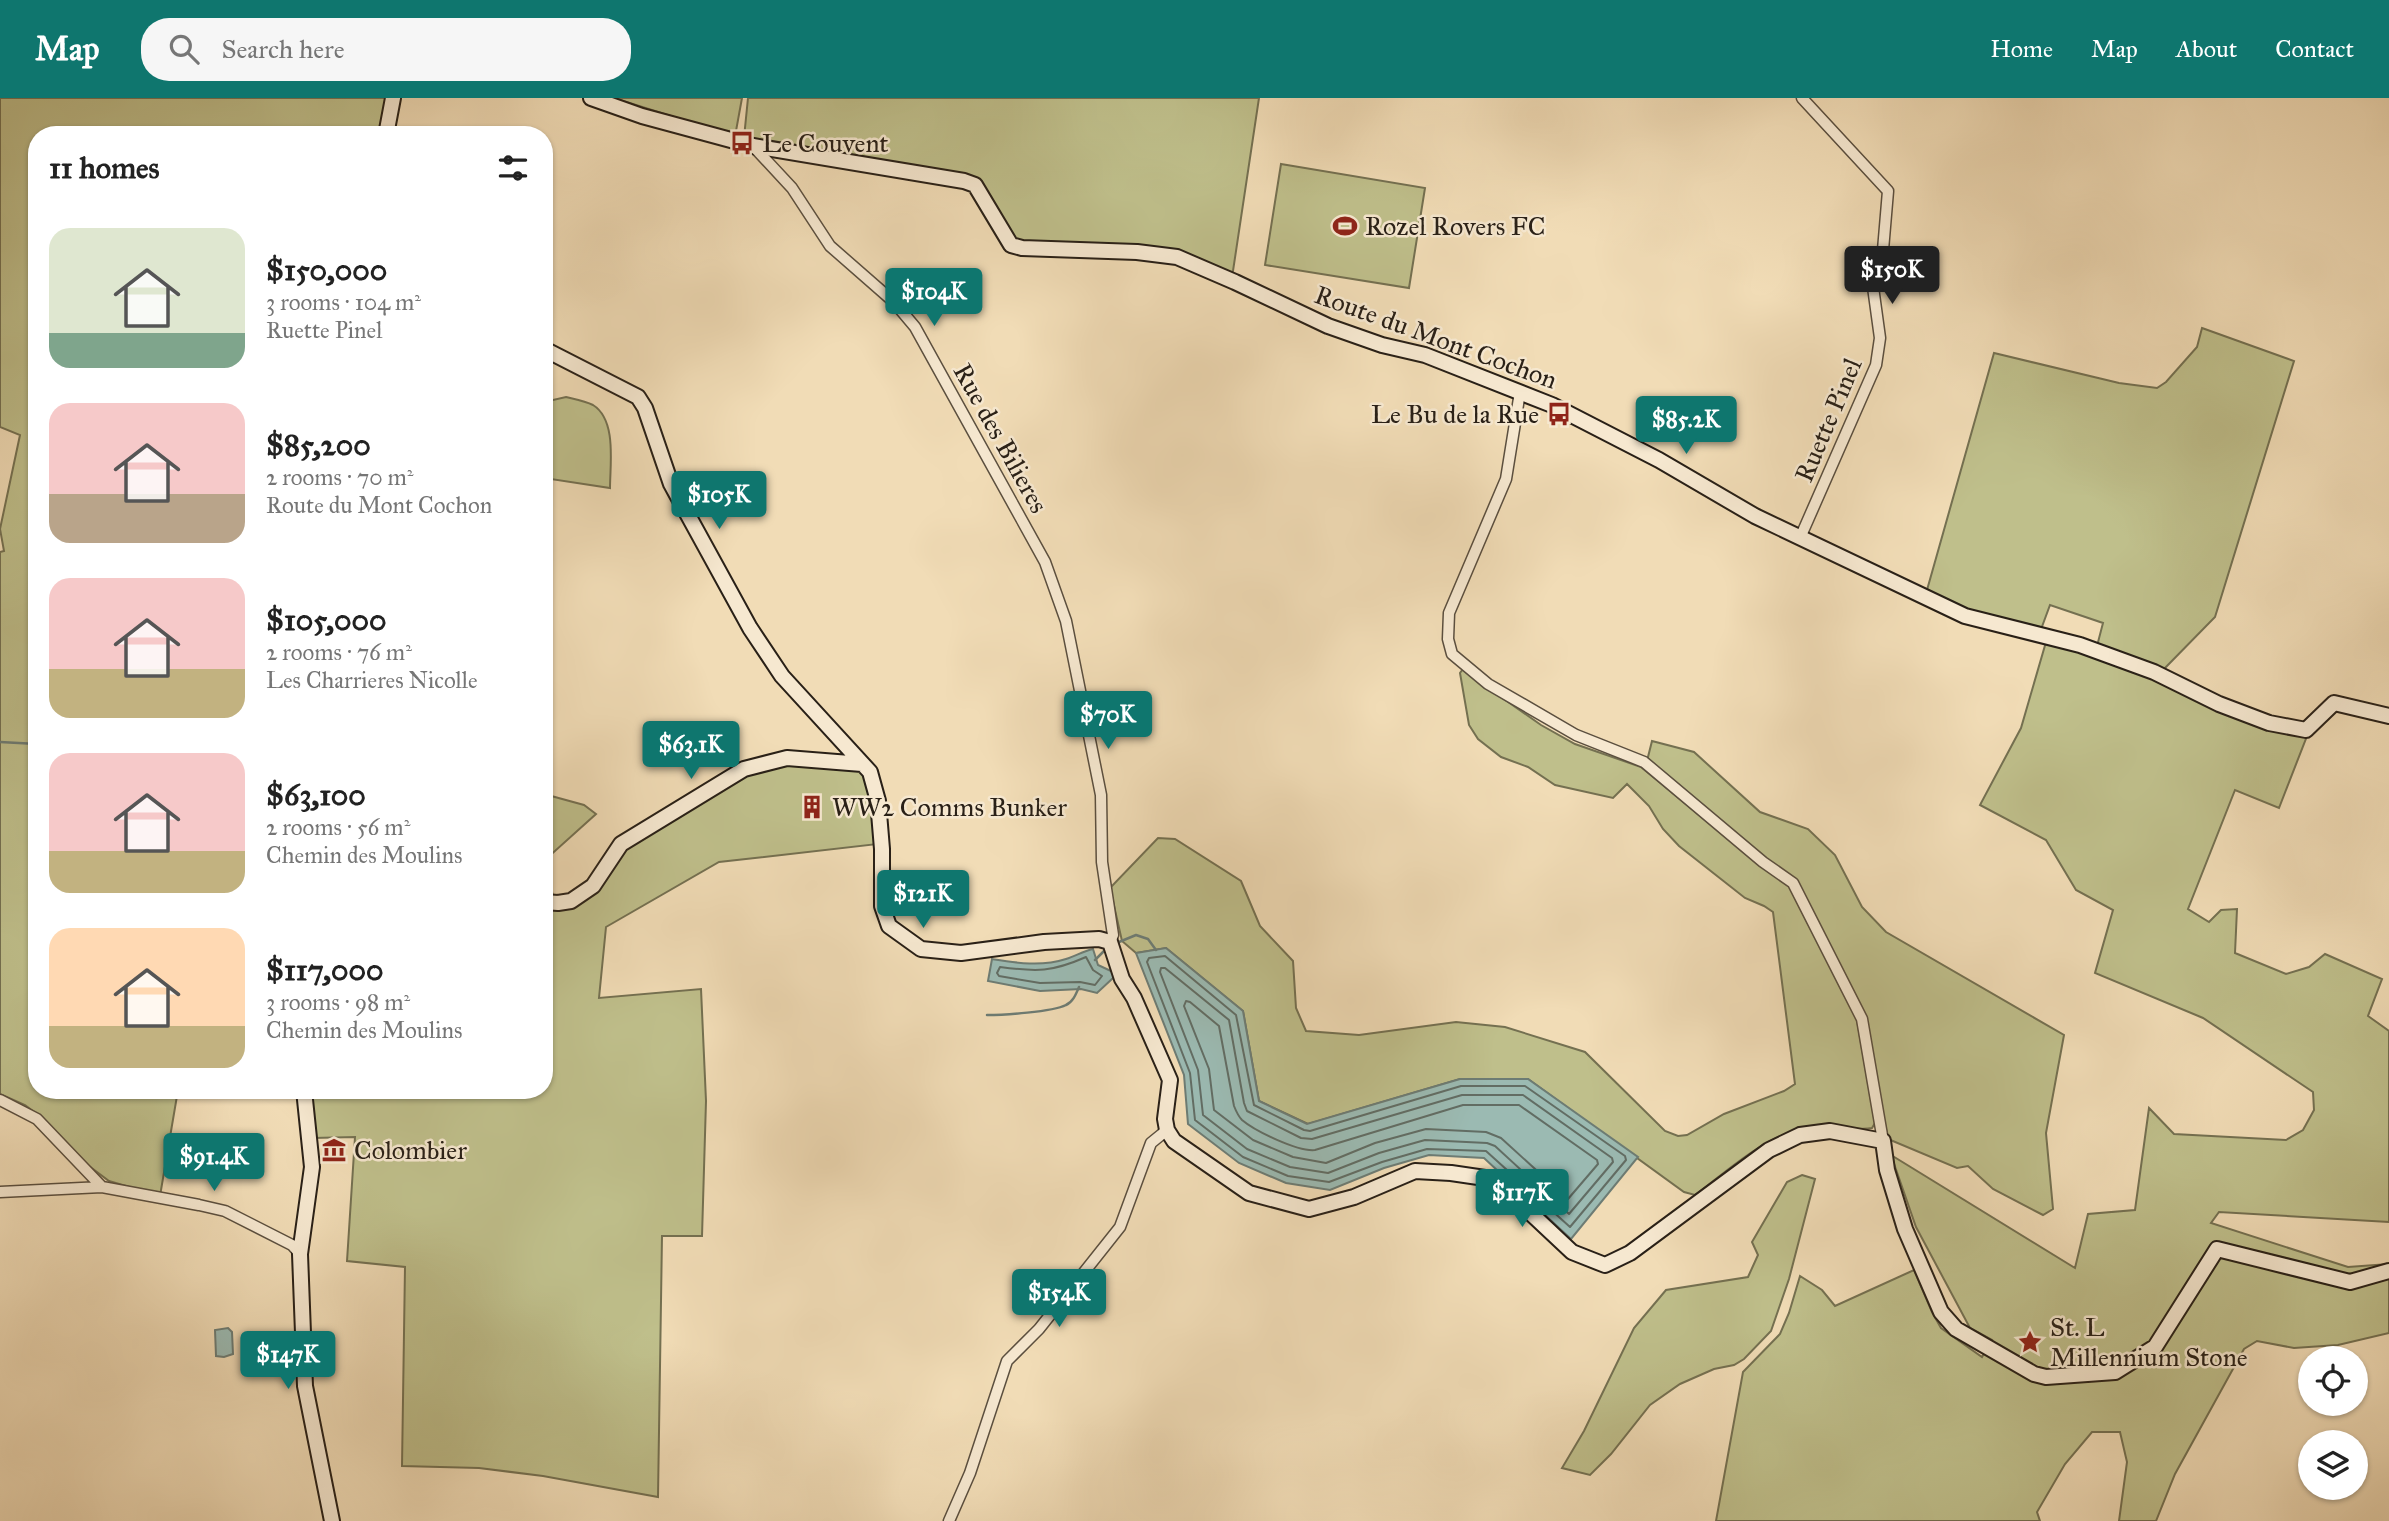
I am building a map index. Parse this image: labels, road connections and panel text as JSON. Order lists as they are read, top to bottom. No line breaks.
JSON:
{"streets":{"street":["Route du Mont Cochon","Ruette Pinel","Rue des Bilieres"]},"crossings":[["Route du Mont Cochon","Ruette Pinel"],["Route du Mont Cochon","Rue des Bilieres"]],"places":{"bus stop":["Le Couvent","Le Bu de la Rue"],"sports":["Rozel Rovers FC"],"building":["WW2 Comms Bunker"],"museum":["Colombier"],"place":["St. L Millennium Stone"]},"page":{"header":"Map","search":"Search here","nav":["Home","Map","About","Contact"],"heading":"11 homes","list":[{"name":"$150,000","note":"3 rooms · 104 m² · Ruette Pinel"},{"name":"$85,200","note":"2 rooms · 70 m² · Route du Mont Cochon"},{"name":"$105,000","note":"2 rooms · 76 m² · Les Charrieres Nicolle"},{"name":"$63,100","note":"2 rooms · 56 m² · Chemin des Moulins"},{"name":"$117,000","note":"3 rooms · 98 m² · Chemin des Moulins"}],"price":["$150K","$104K","$85.2K","$105K","$70K","$63.1K","$121K","$91.4K","$117K","$154K","$147K"]}}
